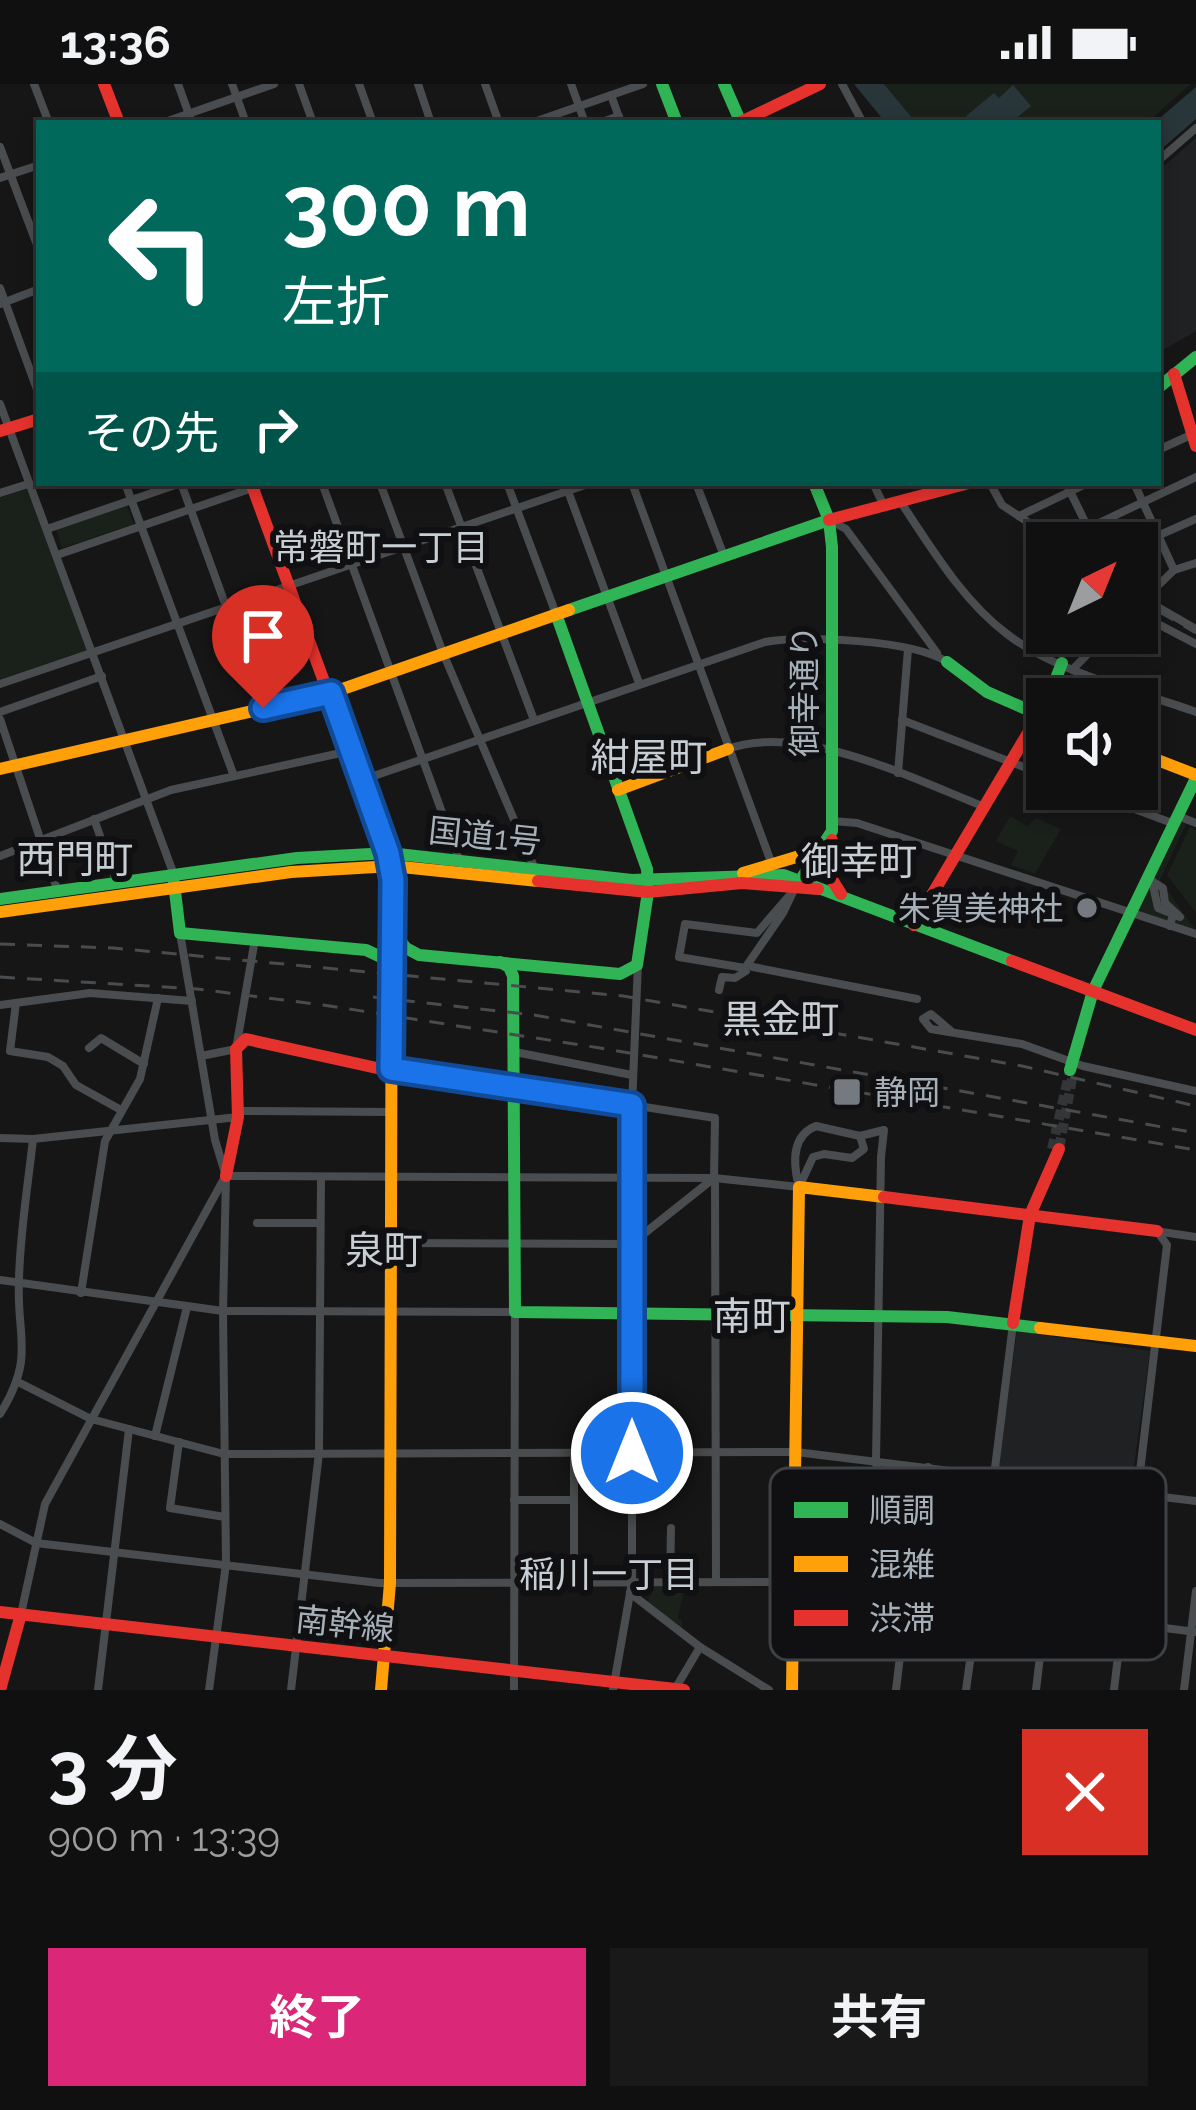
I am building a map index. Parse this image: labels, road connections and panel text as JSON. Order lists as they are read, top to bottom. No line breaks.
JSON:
{"streets":{"main road":["御幸通り","国道1号","南幹線"]},"crossings":[["御幸通り","国道1号"]],"districts":["常磐町一丁目","紺屋町","西門町","御幸町","黒金町","泉町","南町","稲川一丁目"],"places":{"other":["朱賀美神社"],"transit":["静岡"]},"legend":["順調","混雑","渋滞"],"north":"top right","page":{"status":"13:36","turn":["300 m","左折"],"then":"その先","heading":["3 分","900 m · 13:39"],"buttons":["終了","共有"]}}
